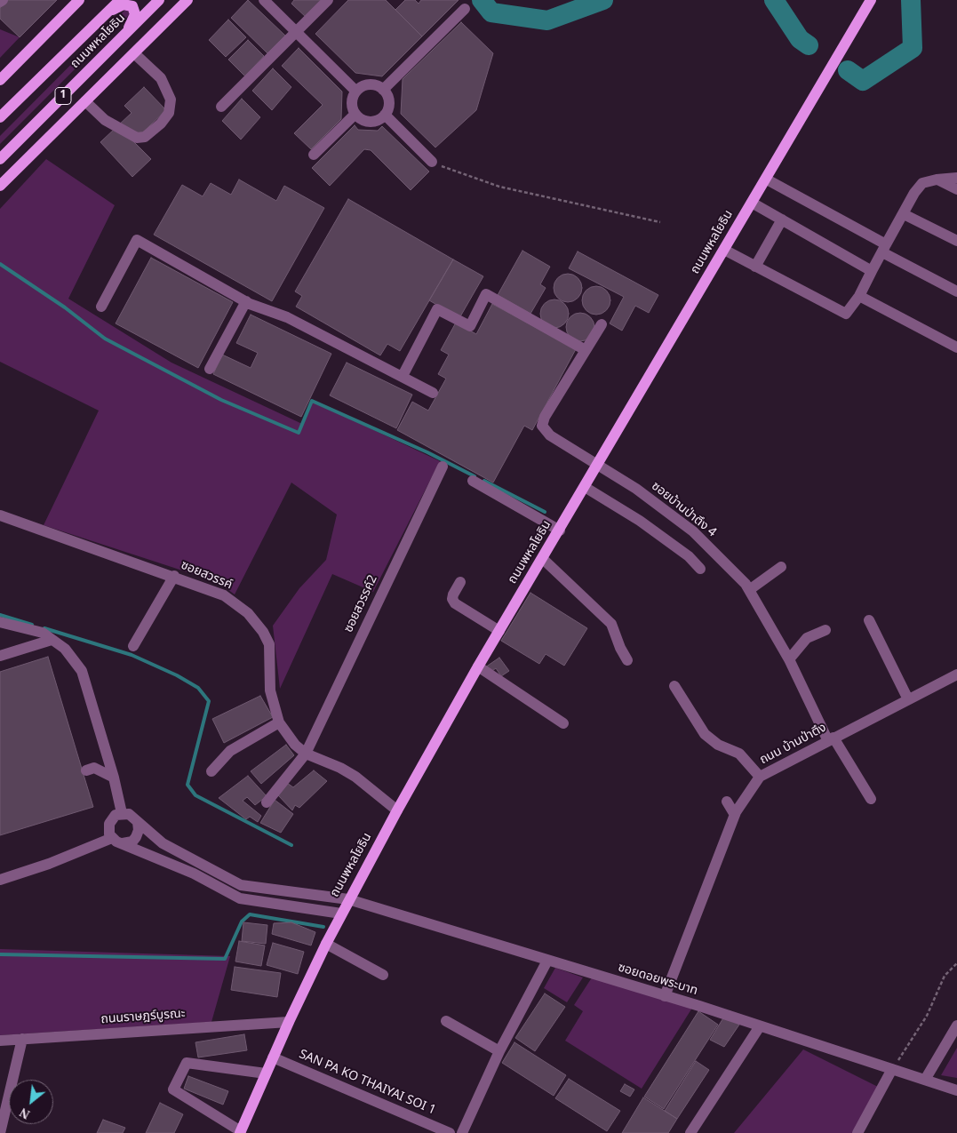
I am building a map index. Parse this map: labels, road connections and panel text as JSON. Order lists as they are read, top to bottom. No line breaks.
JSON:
{"streets":{"main road":["ถนนพหลโยธิน","1"],"street":["ซอยบ้านป่าตึง 4","ซอยสวรรค์","ซอยสวรรค์2","ถนน บ้านป่าตึง","ซอยดอยพระบาท","ถนนราษฎร์บูรณะ","SAN PA KO THAIYAI SOI 1"]},"crossings":[["ถนนพหลโยธิน","ซอยบ้านป่าตึง 4"],["ถนนพหลโยธิน","ซอยสวรรค์"],["ถนนพหลโยธิน","ซอยดอยพระบาท"],["ถนนพหลโยธิน","ถนนราษฎร์บูรณะ"],["ถนนพหลโยธิน","SAN PA KO THAIYAI SOI 1"],["ซอยบ้านป่าตึง 4","ถนน บ้านป่าตึง"],["ซอยสวรรค์","ซอยสวรรค์2"],["ถนน บ้านป่าตึง","ซอยดอยพระบาท"]],"north":"bottom left"}
